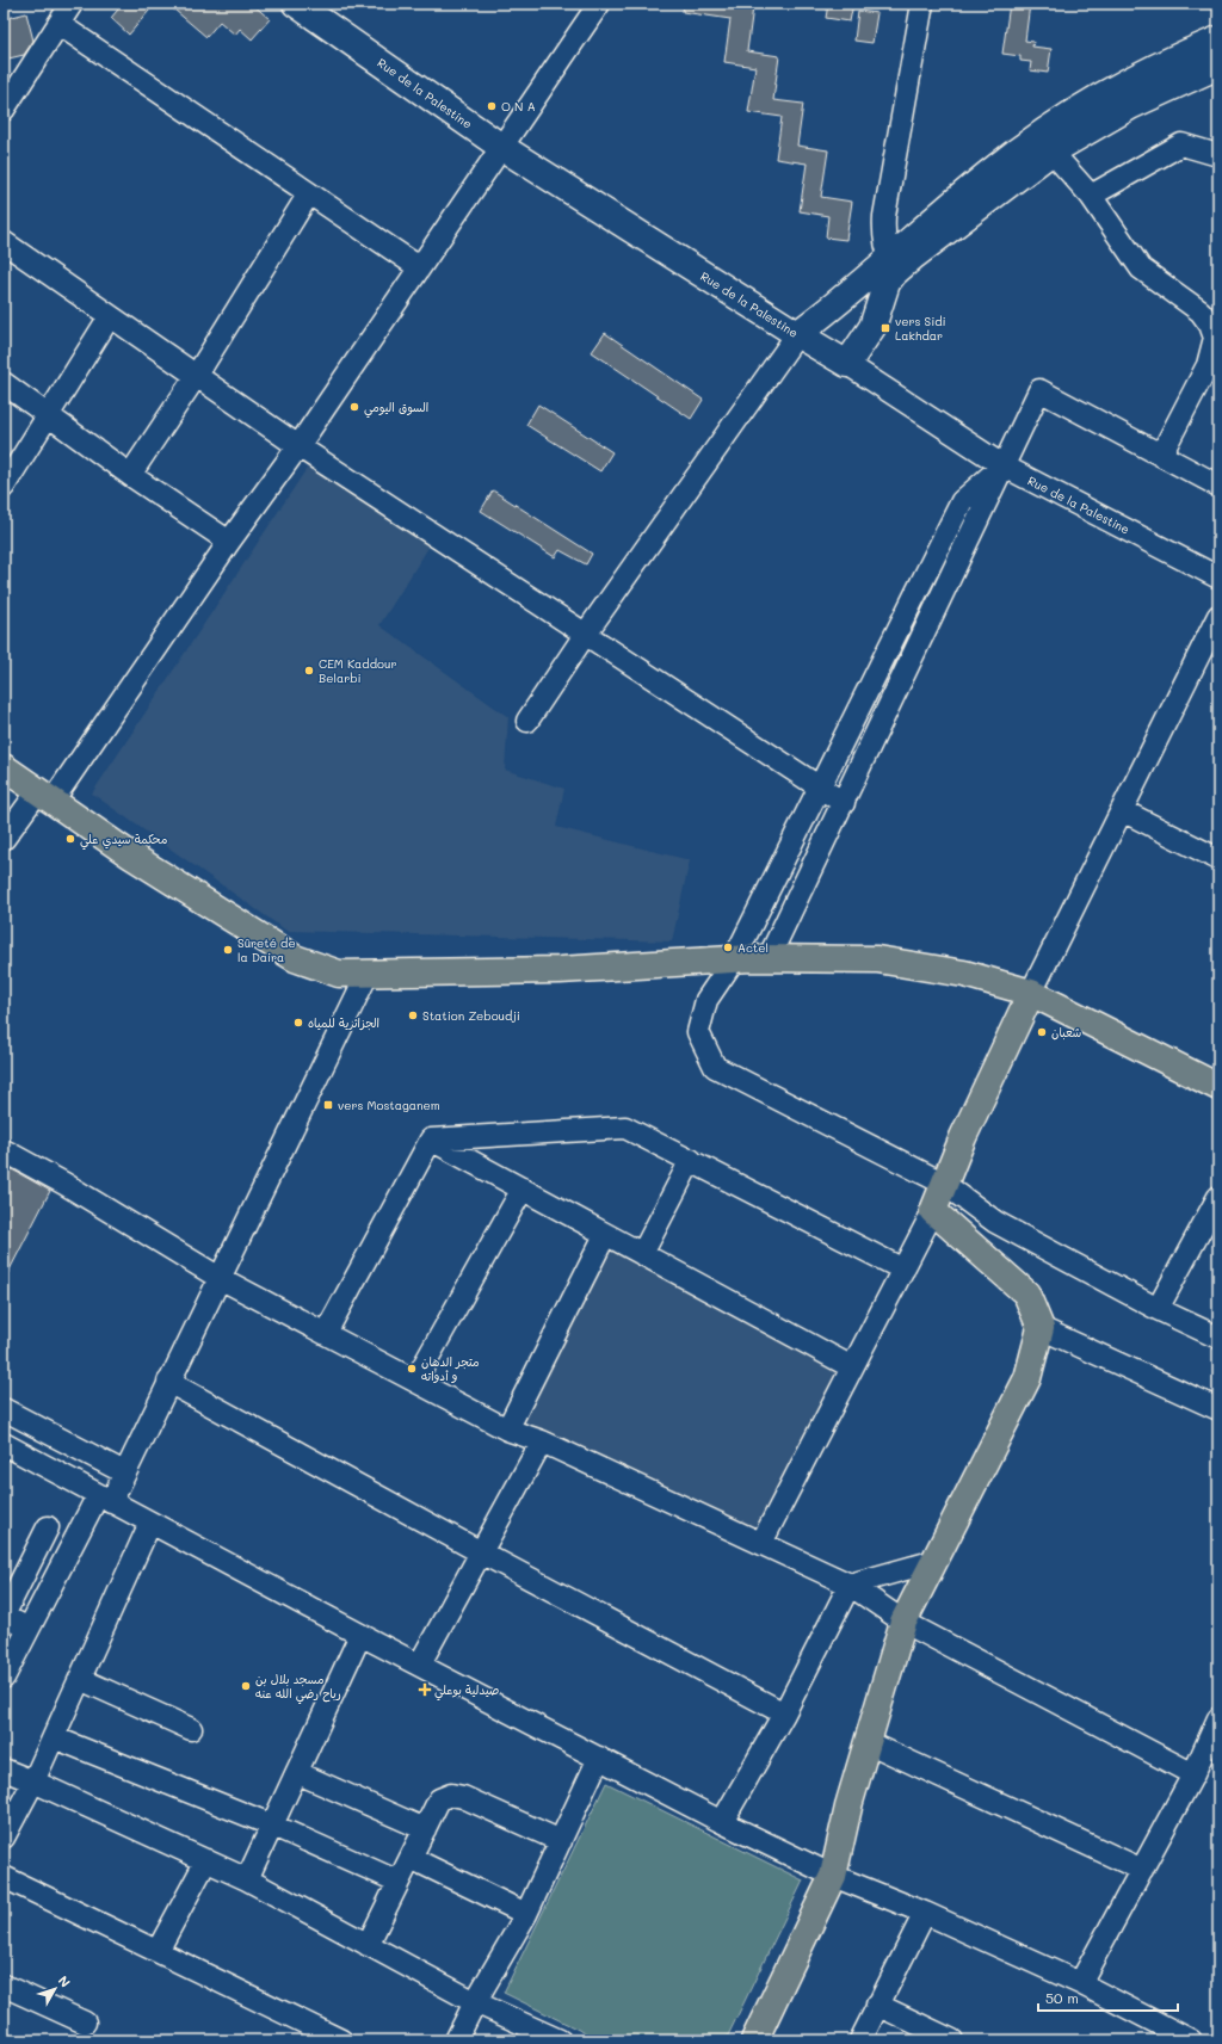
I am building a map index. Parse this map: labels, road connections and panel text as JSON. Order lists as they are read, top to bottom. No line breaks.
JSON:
{"streets":{"main road":["Rue de la Palestine"]},"places":{"other":["O N A","السوق اليومي","CEM Kaddour Belarbi","محكمة سيدي علي","Actel","Sûreté de la Daira","Station Zeboudji","الجزائرية للمياه","شعبان","متجر الدهان و أدواته","مسجد بلال بن رباح رضي الله عنه"],"transit":["vers Sidi Lakhdar","vers Mostaganem"],"health":["صيدلية بوعلي"]},"scale_bar":"50 m","north":"top right"}
